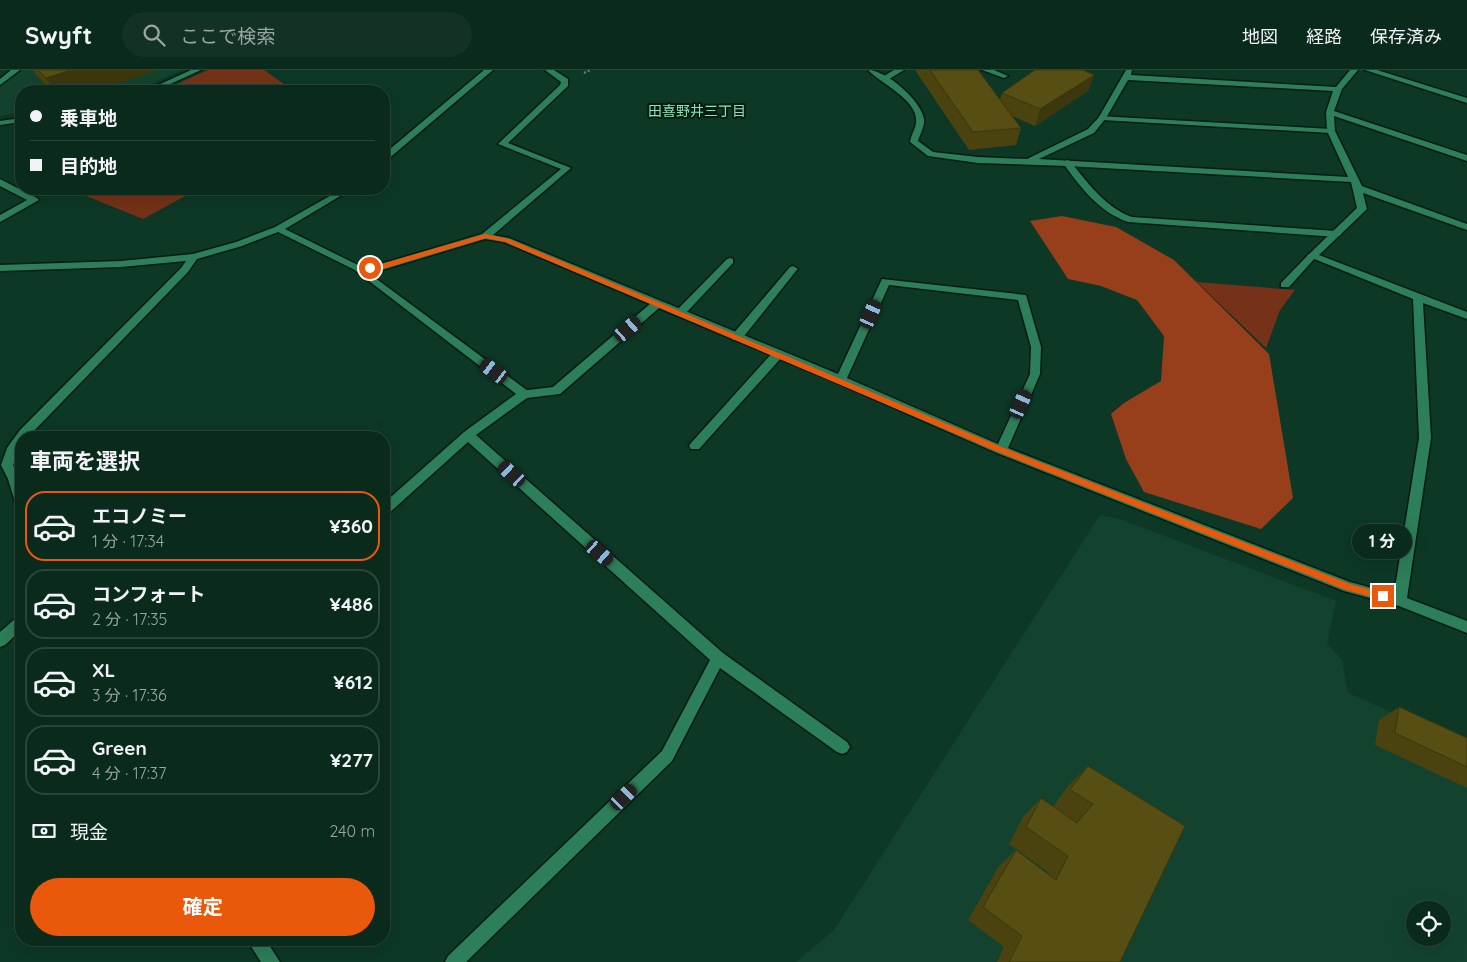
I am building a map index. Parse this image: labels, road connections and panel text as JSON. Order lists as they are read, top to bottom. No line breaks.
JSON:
{"districts":["田喜野井三丁目"],"page":{"header":"Swyft","search":"ここで検索","nav":["地図","経路","保存済み"],"banner":["乗車地","目的地"],"heading":"車両を選択","list":[{"name":"エコノミー","note":"1 分 · 17:34","value":"¥360"},{"name":"コンフォート","note":"2 分 · 17:35","value":"¥486"},{"name":"XL","note":"3 分 · 17:36","value":"¥612"},{"name":"Green","note":"4 分 · 17:37","value":"¥277"}],"bubble":"1 分","pay":["現金","240 m"],"buttons":"確定"}}
